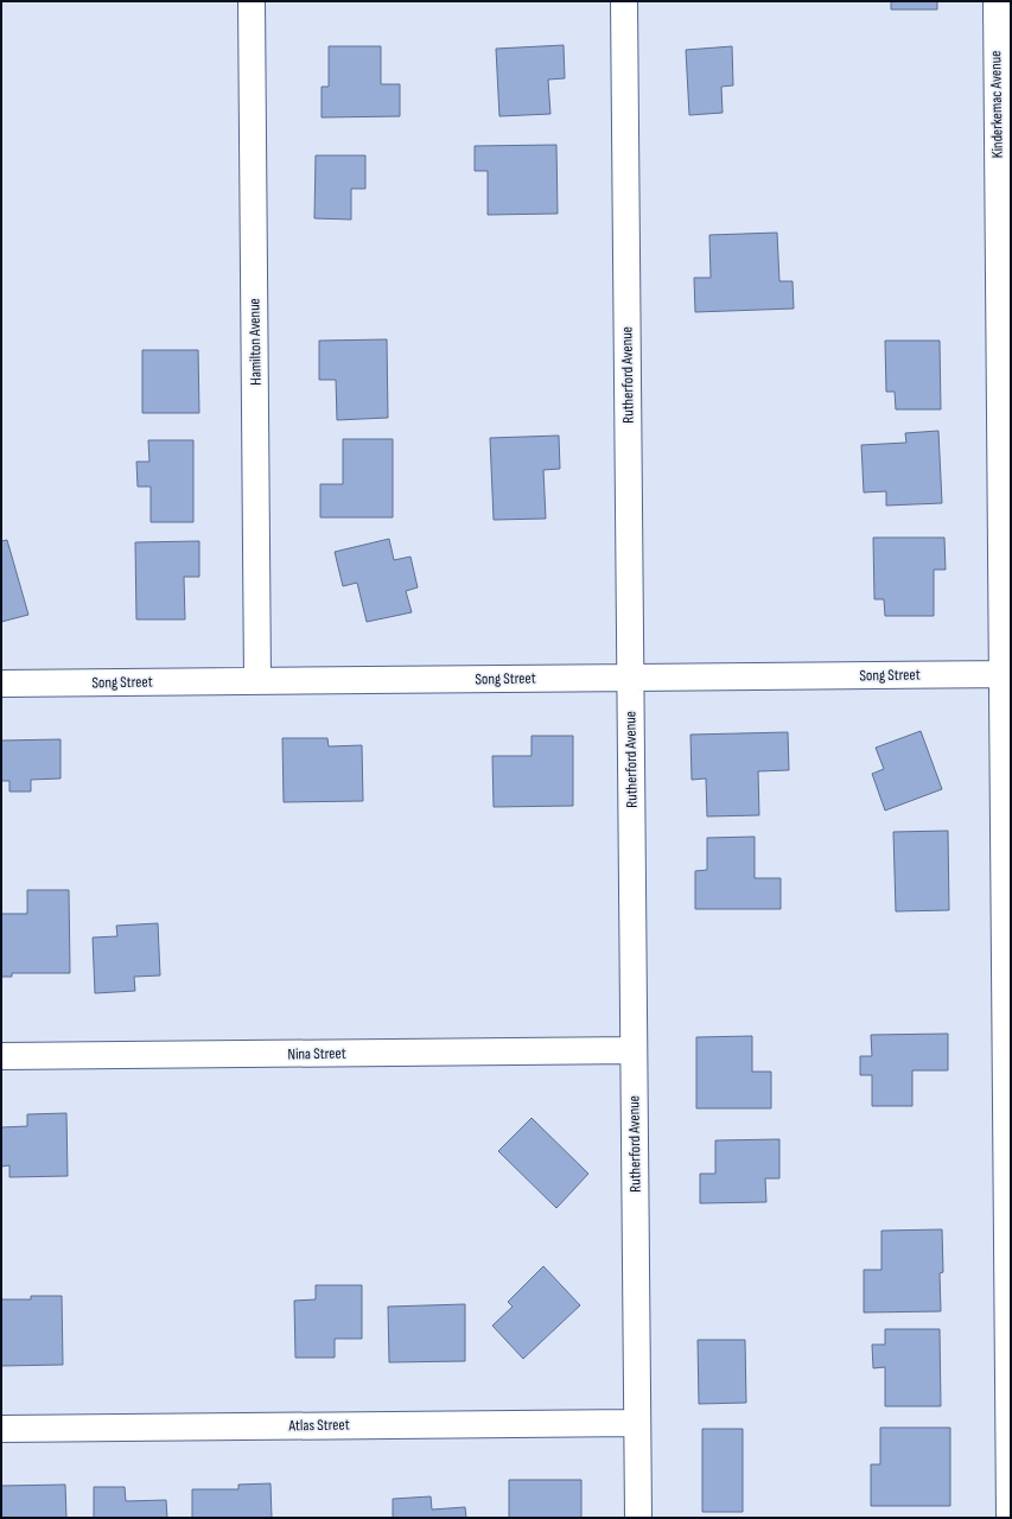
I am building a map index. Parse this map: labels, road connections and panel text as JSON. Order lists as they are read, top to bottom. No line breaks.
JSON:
{"streets":{"street":["Kinderkemac Avenue","Hamilton Avenue","Rutherford Avenue","Song Street","Nina Street","Atlas Street"]},"crossings":[["Kinderkemac Avenue","Song Street"],["Hamilton Avenue","Song Street"],["Rutherford Avenue","Song Street"],["Rutherford Avenue","Nina Street"],["Rutherford Avenue","Atlas Street"]]}
